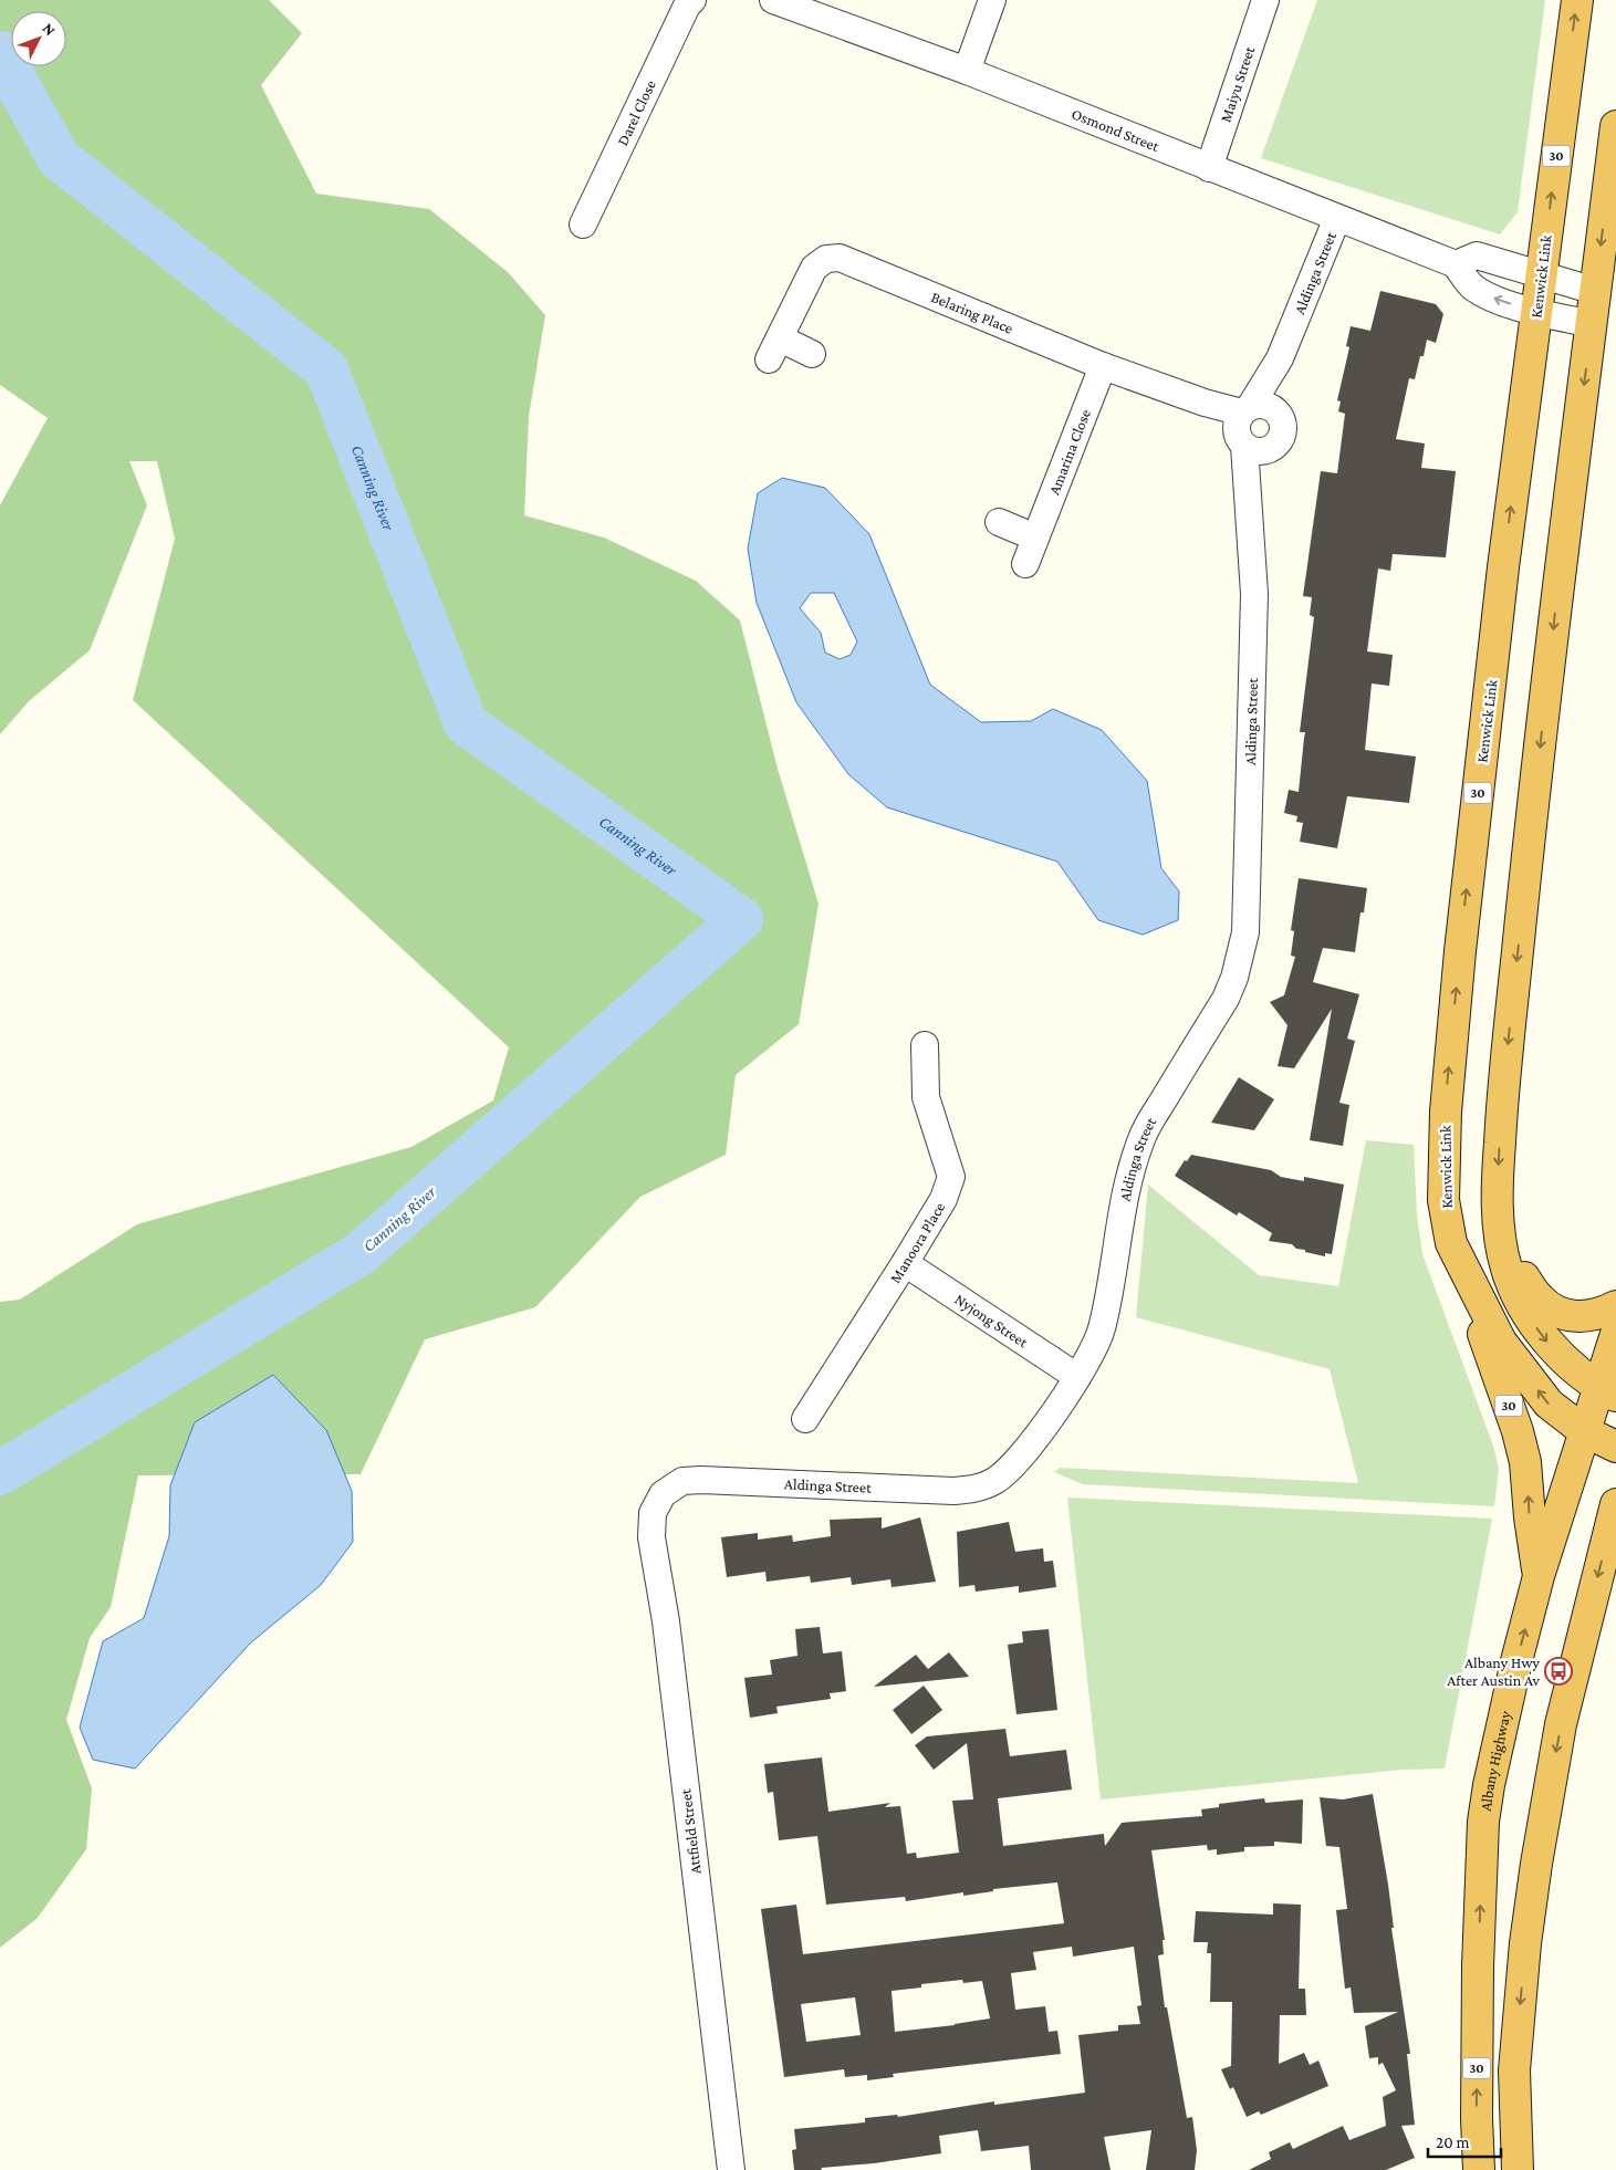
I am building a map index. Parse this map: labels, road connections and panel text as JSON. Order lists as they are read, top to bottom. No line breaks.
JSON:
{"streets":{"highway":["30","Kenwick Link","Albany Highway"],"street":["Maiyu Street","Darel Close","Osmond Street","Aldinga Street","Belaring Place","Amarina Close","Manoora Place","Nyjong Street","Attfield Street"]},"crossings":[["Maiyu Street","Osmond Street"],["Osmond Street","Aldinga Street"],["30","Kenwick Link"],["30","Albany Highway"],["Aldinga Street","Belaring Place"],["Aldinga Street","Nyjong Street"],["Aldinga Street","Attfield Street"],["Kenwick Link","Albany Highway"],["Belaring Place","Amarina Close"],["Manoora Place","Nyjong Street"]],"water":["Canning River"],"places":{"bus stop":["Albany Hwy After Austin Av"]},"scale_bar":"20 m","north":"top right"}
